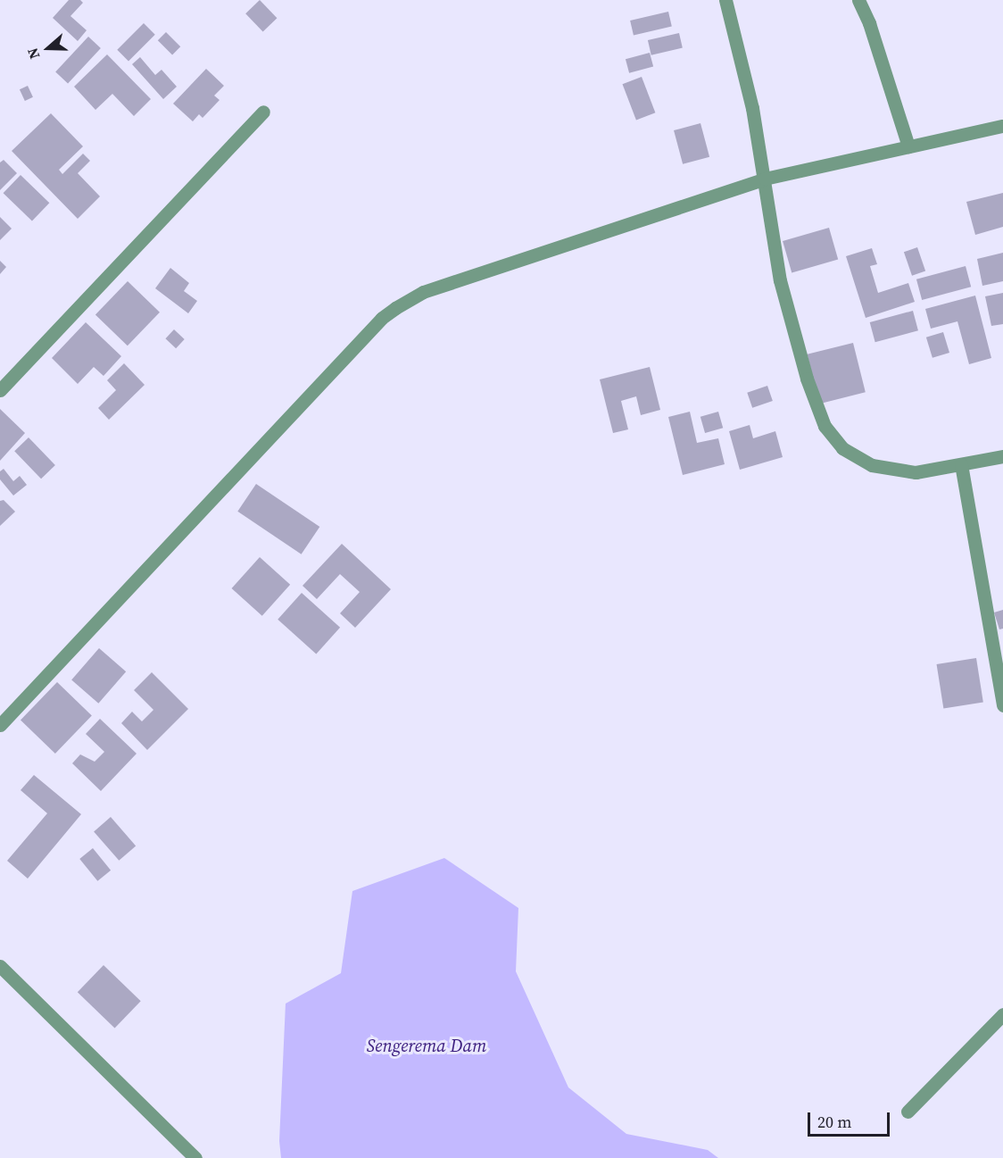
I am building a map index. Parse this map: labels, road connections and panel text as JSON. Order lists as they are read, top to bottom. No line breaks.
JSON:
{"water":["Sengerema Dam"],"scale_bar":"20 m","north":"left"}
